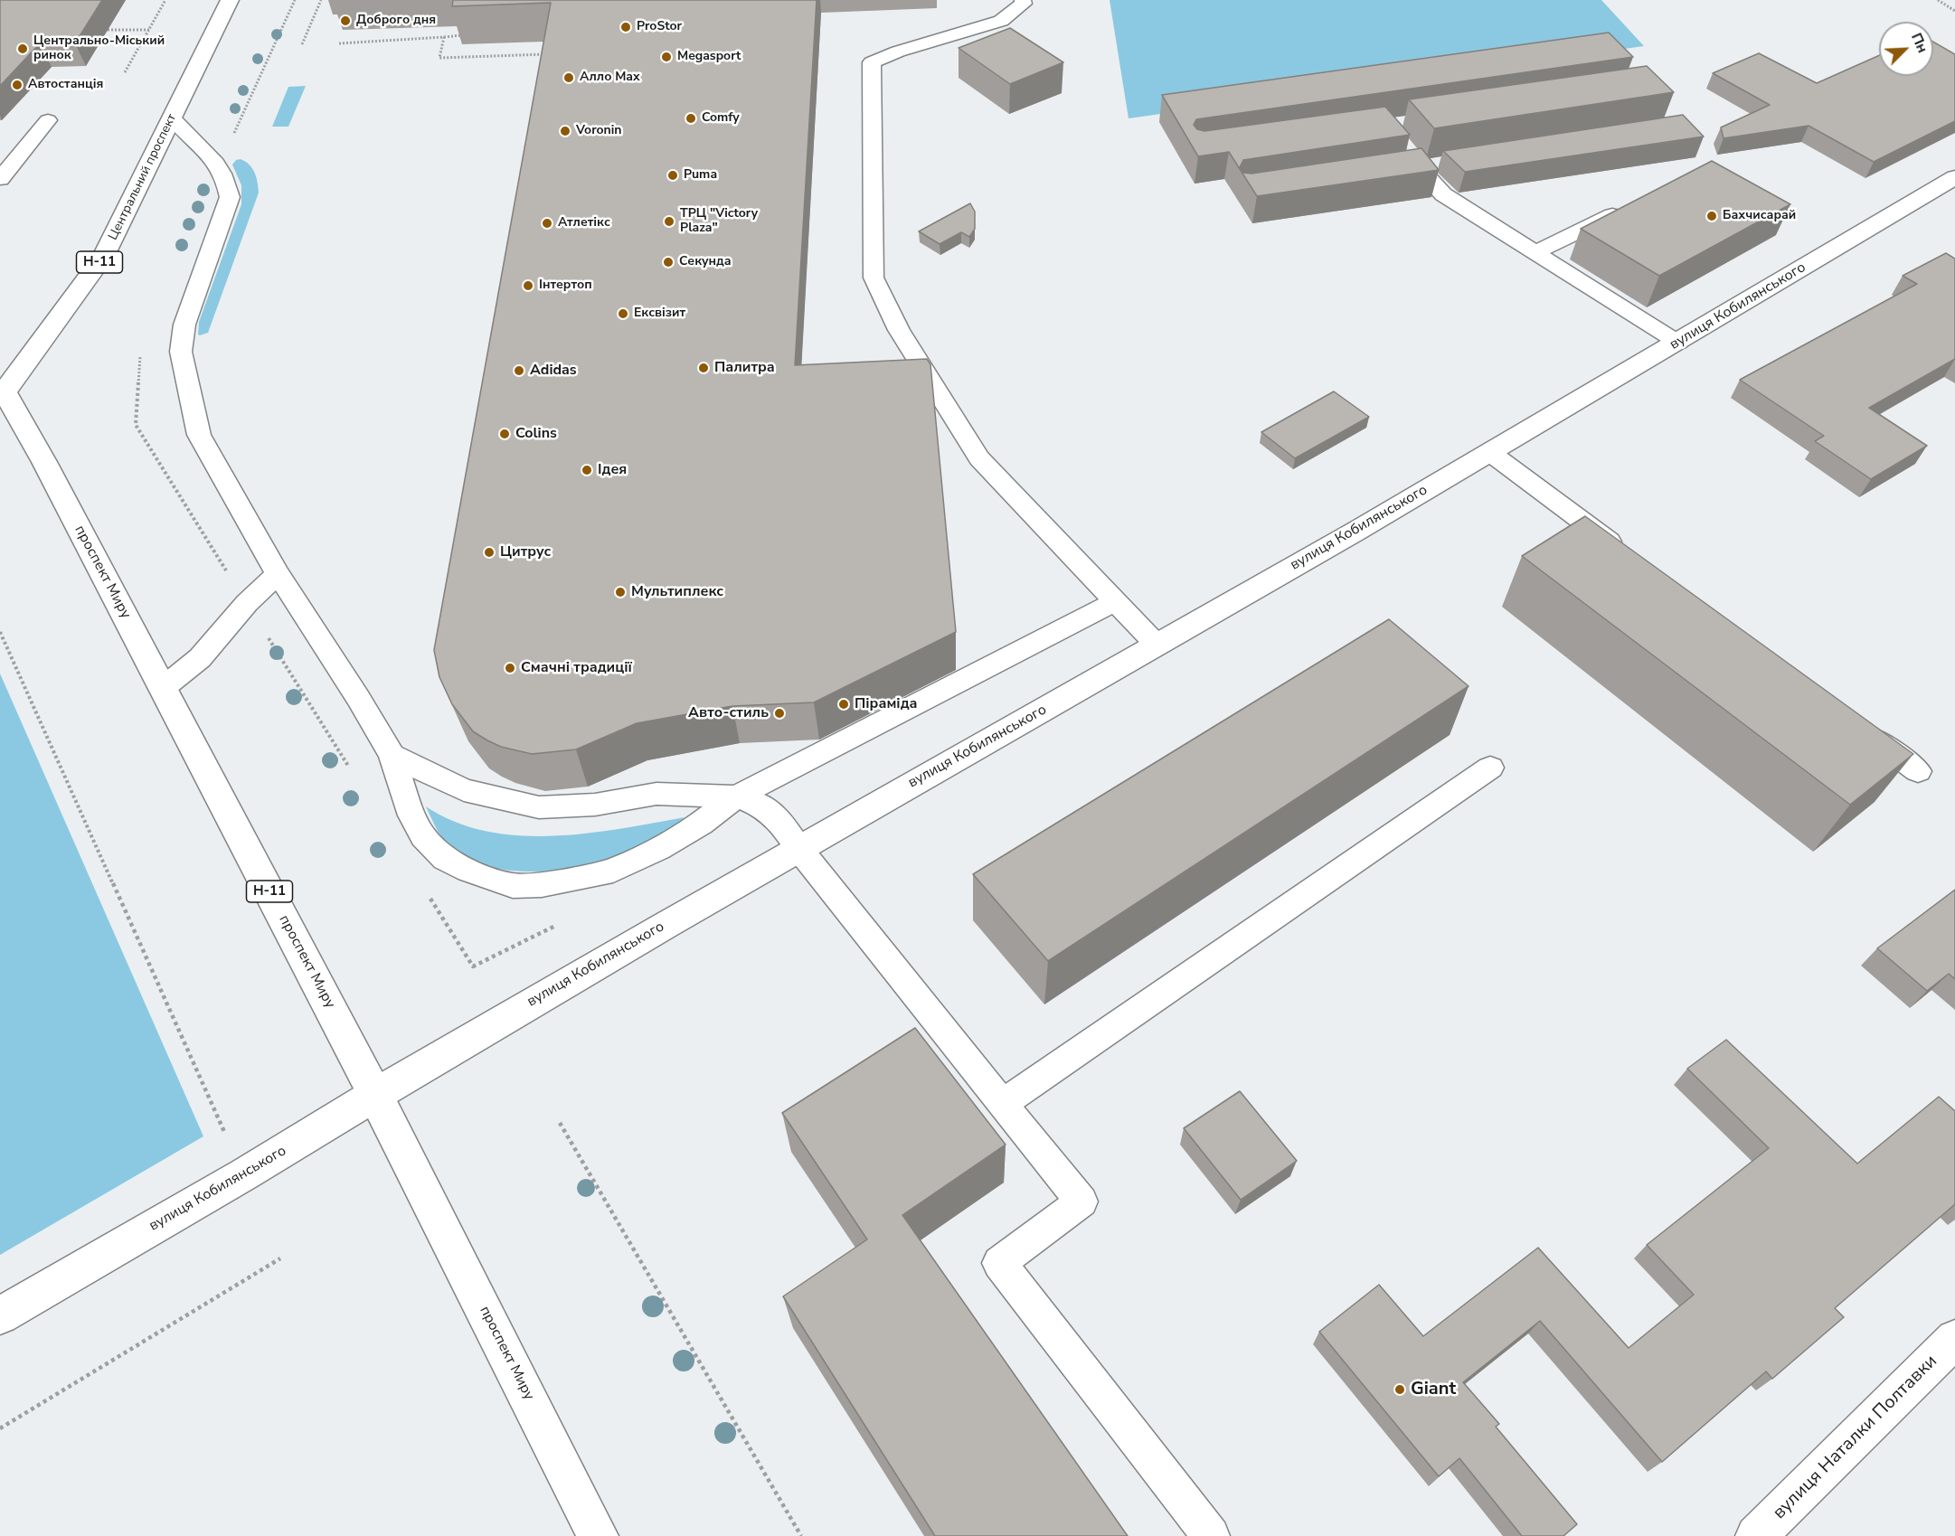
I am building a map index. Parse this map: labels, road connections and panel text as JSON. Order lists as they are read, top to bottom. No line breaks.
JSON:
{"streets":{"main road":["Центральний проспект","Н-11","вулиця Кобилянського","проспект Миру","вулиця Наталки Полтавки"]},"crossings":[["Центральний проспект","проспект Миру"],["вулиця Кобилянського","проспект Миру"]],"places":["Доброго дня","ProStor","Центрально-Міський ринок","Megasport","Алло Max","Автостанція","Comfy","Voronin","Puma","Бахчисарай","ТРЦ \"Victory Plaza\"","Атлетікс","Секунда","Інтертоп","Ексвізит","Палитра","Adidas","Colins","Ідея","Цитрус","Мультиплекс","Смачні традиції","Піраміда","Авто-стиль","Giant"],"north":"top right"}
